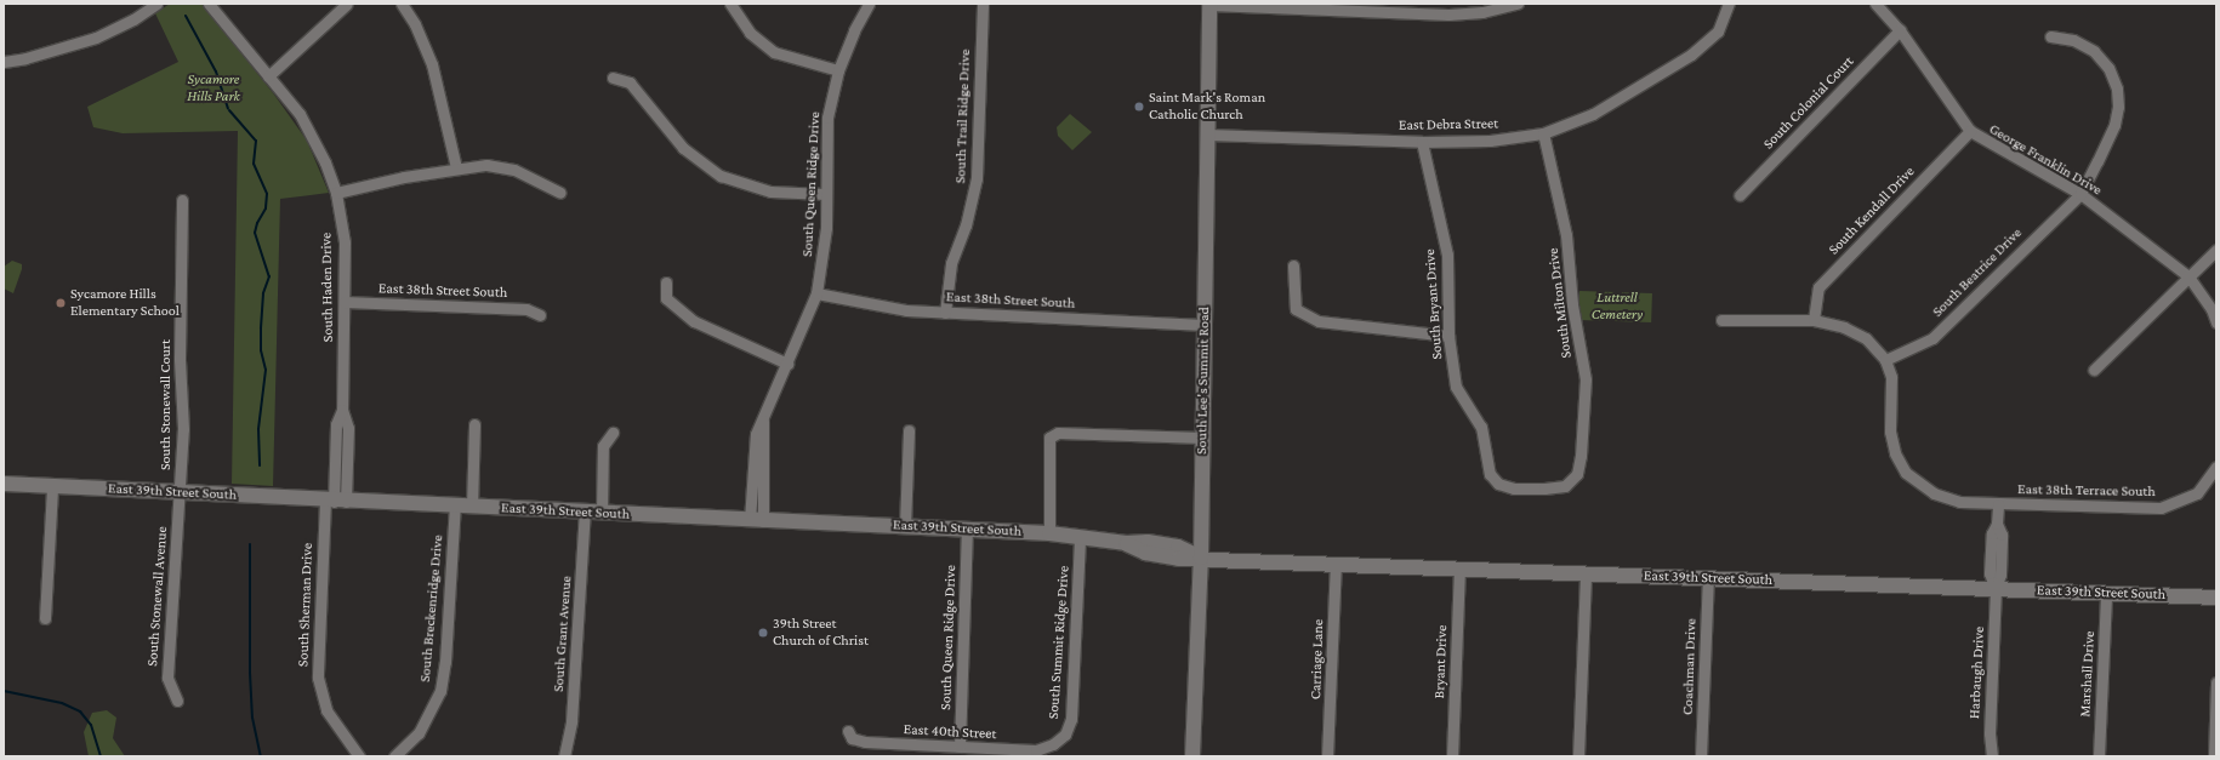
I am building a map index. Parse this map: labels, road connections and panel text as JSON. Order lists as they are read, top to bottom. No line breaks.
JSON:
{"streets":{"main road":["South Lee's Summit Road","East 39th Street South"],"street":["South Colonial Court","South Trail Ridge Drive","East Debra Street","George Franklin Drive","South Queen Ridge Drive","South Kendall Drive","South Beatrice Drive","South Haden Drive","East 38th Street South","South Milton Drive","South Bryant Drive","South Stonewall Court","East 38th Terrace South","South Stonewall Avenue","South Sherman Drive","South Breckenridge Drive","South Grant Avenue","South Summit Ridge Drive","Carriage Lane","Bryant Drive","Coachman Drive","Harbaugh Drive","Marshall Drive","East 40th Street"]},"crossings":[["South Colonial Court","George Franklin Drive"],["South Trail Ridge Drive","East 38th Street South"],["East Debra Street","South Milton Drive"],["East Debra Street","South Bryant Drive"],["East Debra Street","South Lee's Summit Road"],["George Franklin Drive","South Kendall Drive"],["George Franklin Drive","South Beatrice Drive"],["South Queen Ridge Drive","East 38th Street South"],["South Queen Ridge Drive","East 39th Street South"],["South Queen Ridge Drive","East 40th Street"],["South Beatrice Drive","East 38th Terrace South"],["South Haden Drive","East 38th Street South"],["South Haden Drive","East 39th Street South"],["South Haden Drive","South Sherman Drive"],["East 38th Street South","South Lee's Summit Road"],["South Milton Drive","South Bryant Drive"],["South Lee's Summit Road","East 39th Street South"],["South Stonewall Court","East 39th Street South"],["South Stonewall Court","South Stonewall Avenue"],["East 38th Terrace South","Harbaugh Drive"],["East 39th Street South","South Stonewall Avenue"],["East 39th Street South","South Sherman Drive"],["East 39th Street South","South Breckenridge Drive"],["East 39th Street South","South Grant Avenue"],["East 39th Street South","South Summit Ridge Drive"],["East 39th Street South","Carriage Lane"],["East 39th Street South","Bryant Drive"],["East 39th Street South","Coachman Drive"],["East 39th Street South","Harbaugh Drive"],["East 39th Street South","Marshall Drive"],["South Summit Ridge Drive","East 40th Street"]],"parks":["Sycamore Hills Park","Luttrell Cemetery"],"places":["Saint Mark's Roman Catholic Church","Sycamore Hills Elementary School","39th Street Church of Christ"]}
